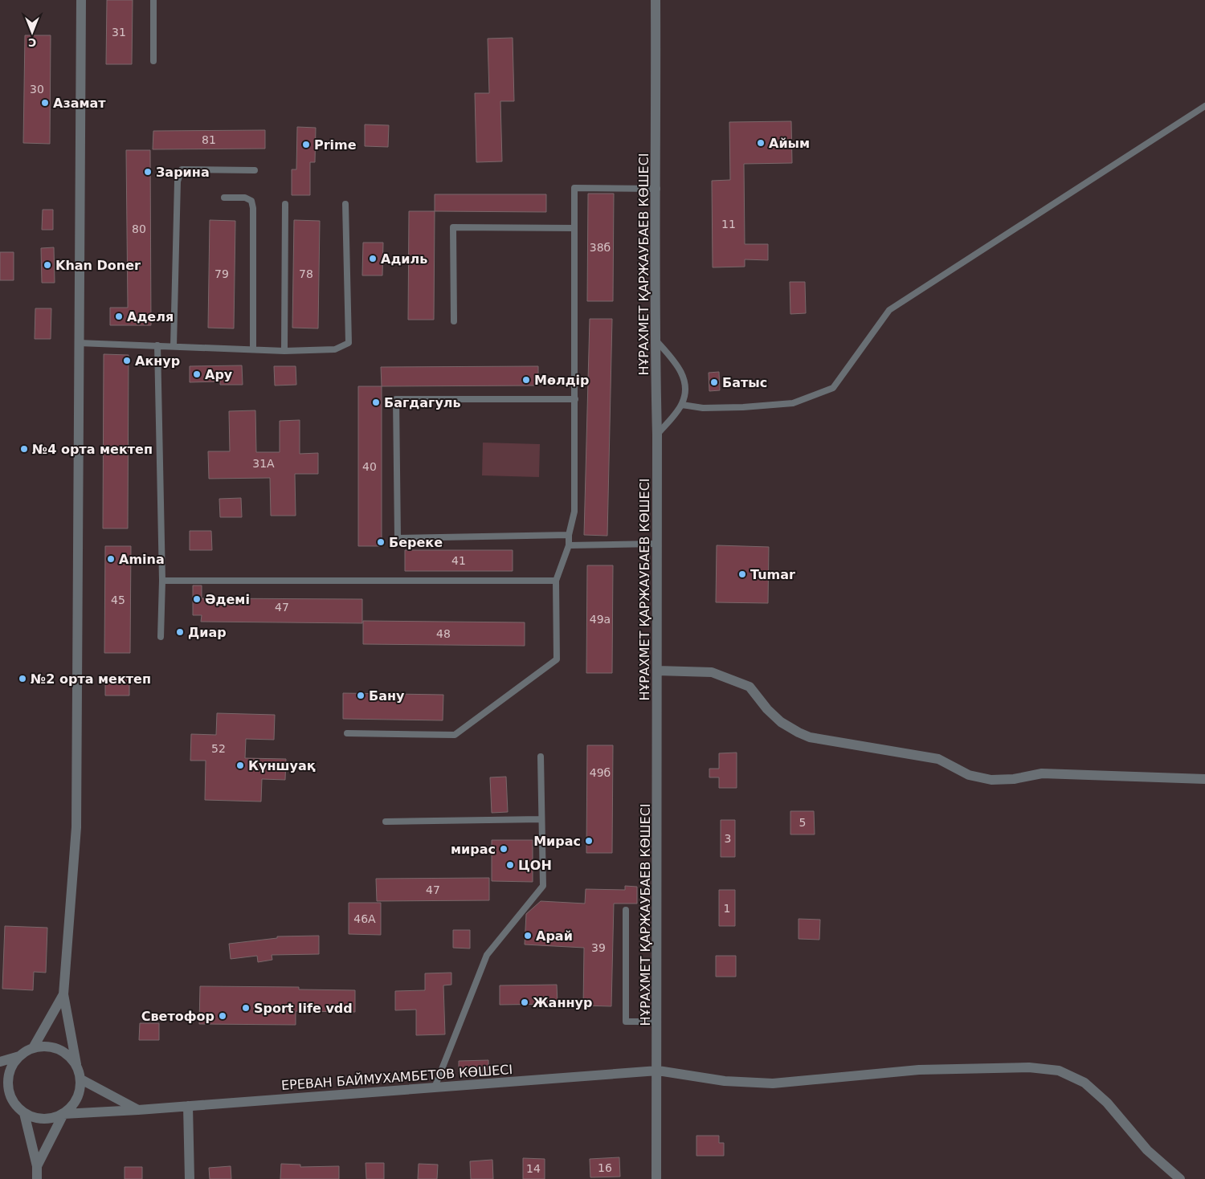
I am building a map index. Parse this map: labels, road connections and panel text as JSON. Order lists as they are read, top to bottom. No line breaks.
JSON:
{"streets":{"street":["НҰРАХМЕТ ҚАРЖАУБАЕВ КӨШЕСІ","ЕРЕВАН БАЙМУХАМБЕТОВ КӨШЕСІ"]},"crossings":[["НҰРАХМЕТ ҚАРЖАУБАЕВ КӨШЕСІ","ЕРЕВАН БАЙМУХАМБЕТОВ КӨШЕСІ"]],"places":["Азамат","Айым","Prime","Зарина","Адиль","Khan Doner","Аделя","Акнур","Ару","Мөлдір","Батыс","Багдагуль","№4 орта мектеп","Береке","Amina","Tumar","Әдемі","Диар","№2 орта мектеп","Бану","Күншуақ","Мирас","мирас","ЦОН","Арай","Жаннур","Sport life vdd","Светофор"],"house_numbers":["31","30","81","11","80","38б","79","78","31А","40","41","45","47","49а","48","52","49б","5","3","47","1","46А","39","16","14"],"north":"bottom"}
